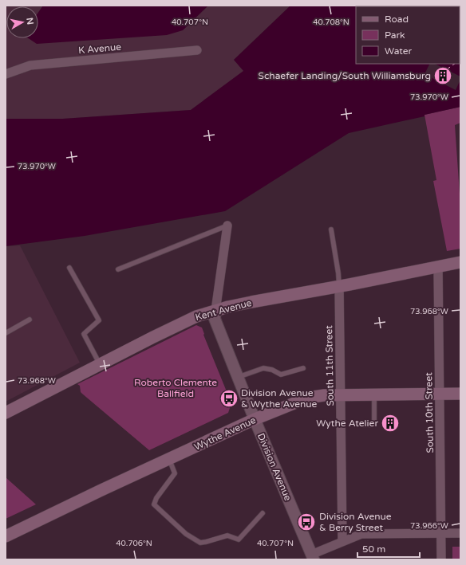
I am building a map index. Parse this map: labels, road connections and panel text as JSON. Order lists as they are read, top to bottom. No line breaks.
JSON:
{"streets":{"main road":["Kent Avenue","Wythe Avenue"],"street":["K Avenue","South 11th Street","South 10th Street","Division Avenue"]},"crossings":[["Kent Avenue","South 11th Street"],["Kent Avenue","South 10th Street"],["Kent Avenue","Division Avenue"],["South 11th Street","Wythe Avenue"],["South 10th Street","Wythe Avenue"],["Wythe Avenue","Division Avenue"]],"parks":["Roberto Clemente Ballfield"],"places":{"building":["Schaefer Landing/South Williamsburg","Wythe Atelier"],"bus stop":["Division Avenue & Wythe Avenue","Division Avenue & Berry Street"]},"legend":["Road","Park","Water"],"scale_bar":"50 m","north":"right","coordinates":["40.707°N","40.708°N","73.970°W","73.968°W","73.966°W","40.706°N"]}
